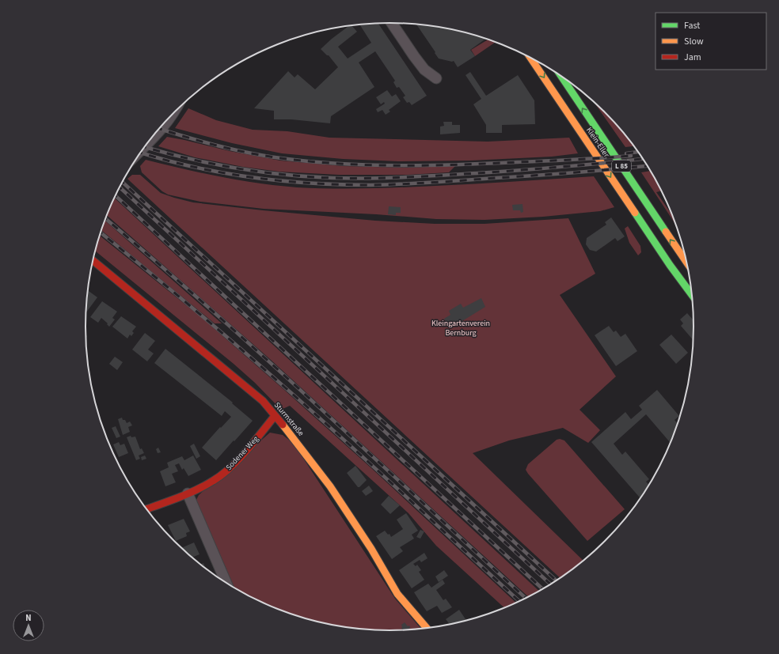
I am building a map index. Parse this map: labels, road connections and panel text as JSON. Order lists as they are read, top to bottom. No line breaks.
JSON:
{"streets":{"street":["Klein-Eller","L 85","Sturmstraße","Sodener Weg"]},"crossings":[["Klein-Eller","L 85"],["Sturmstraße","Sodener Weg"]],"parks":["Kleingartenverein Bernburg"],"legend":["Fast","Slow","Jam"],"north":"top"}
